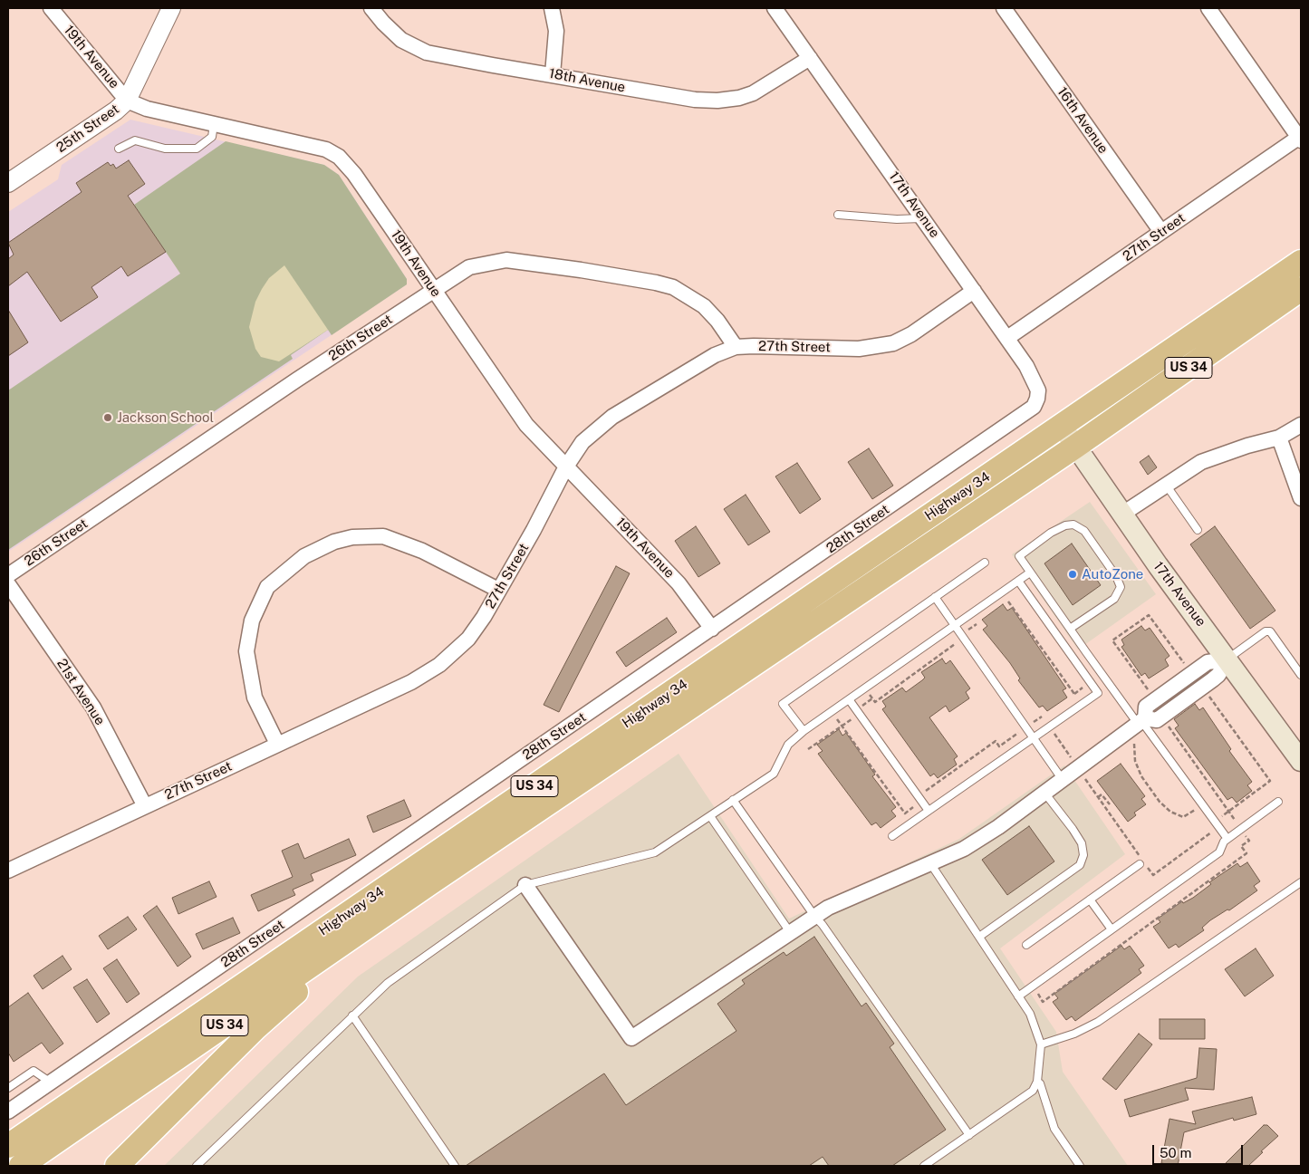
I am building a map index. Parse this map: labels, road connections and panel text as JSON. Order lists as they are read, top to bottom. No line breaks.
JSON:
{"streets":{"highway":["US 34","Highway 34"],"main road":["17th Avenue"],"street":["19th Avenue","18th Avenue","16th Avenue","25th Street","27th Street","26th Street","28th Street","21st Avenue"]},"crossings":[["19th Avenue","25th Street"],["19th Avenue","27th Street"],["19th Avenue","26th Street"],["19th Avenue","28th Street"],["18th Avenue","17th Avenue"],["16th Avenue","27th Street"],["17th Avenue","27th Street"],["17th Avenue","Highway 34"],["17th Avenue","28th Street"],["27th Street","26th Street"],["27th Street","21st Avenue"]],"places":["Jackson School","AutoZone"],"scale_bar":"50 m"}
